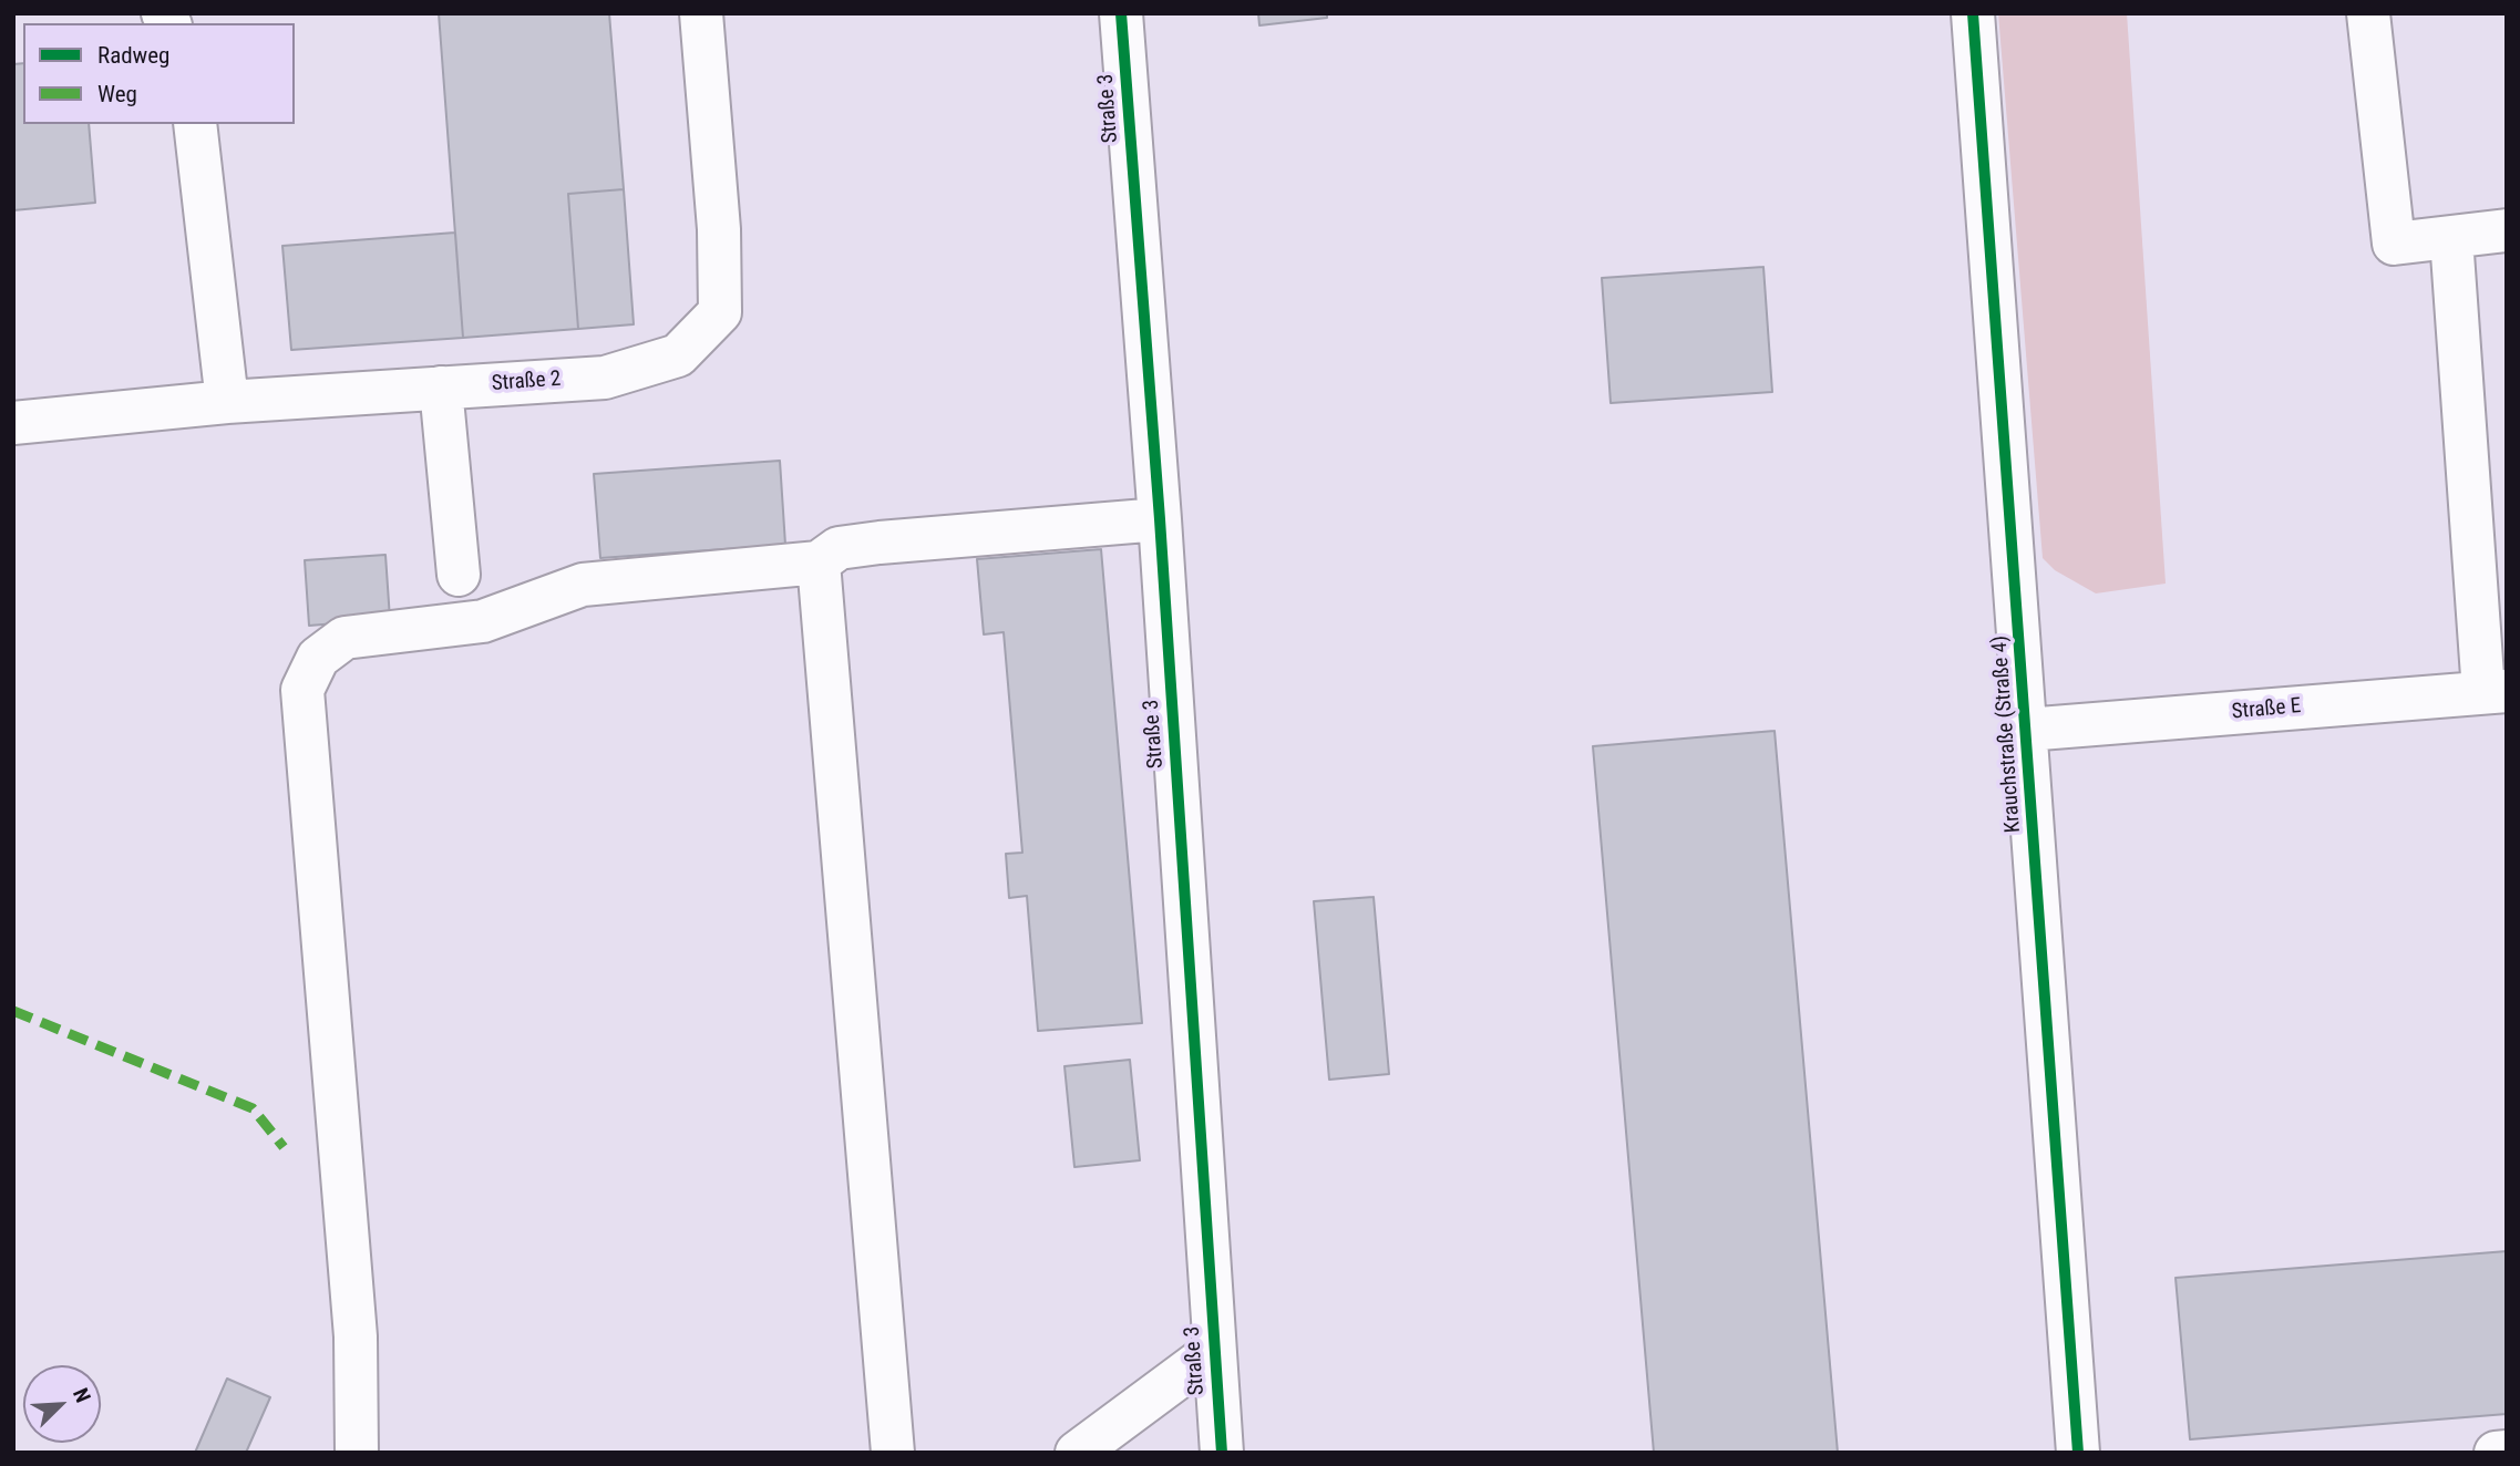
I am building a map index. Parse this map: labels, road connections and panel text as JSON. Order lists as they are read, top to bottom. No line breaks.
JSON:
{"streets":{"street":["Straße 3","Straße 2","Straße E","Krauchstraße (Straße 4)"]},"crossings":[["Straße E","Krauchstraße (Straße 4)"]],"legend":["Radweg","Weg"],"north":"top right"}
